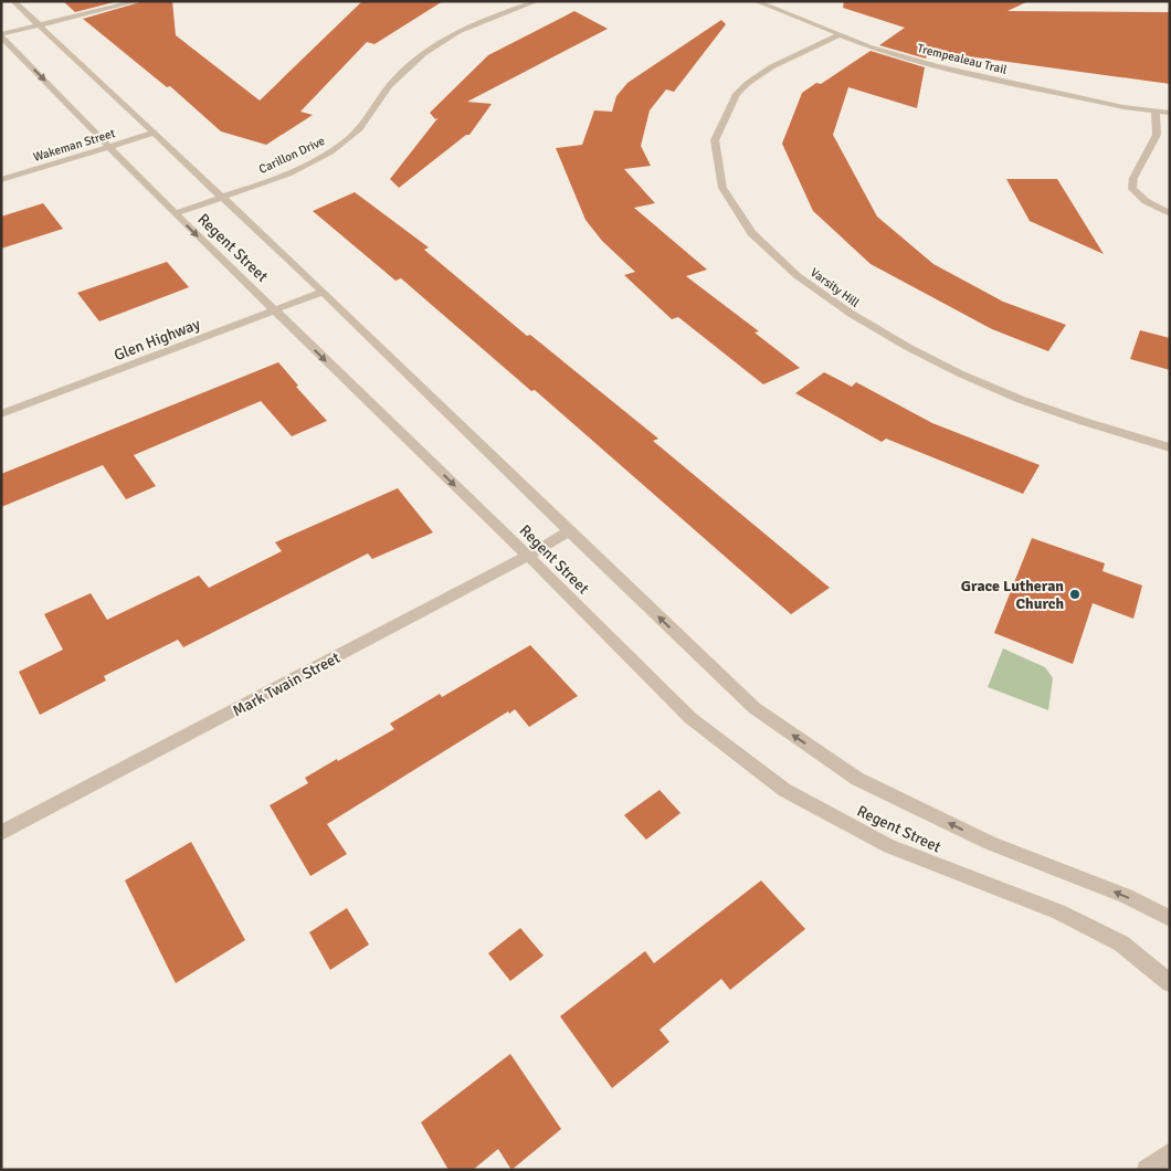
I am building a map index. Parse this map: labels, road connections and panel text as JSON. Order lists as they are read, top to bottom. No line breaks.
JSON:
{"streets":{"street":["Trempealeau Trail","Wakeman Street","Carillon Drive","Regent Street","Varsity Hill","Glen Highway","Mark Twain Street"]},"crossings":[["Trempealeau Trail","Varsity Hill"],["Wakeman Street","Regent Street"],["Carillon Drive","Regent Street"],["Regent Street","Glen Highway"],["Regent Street","Mark Twain Street"]],"places":["Grace Lutheran Church"]}
